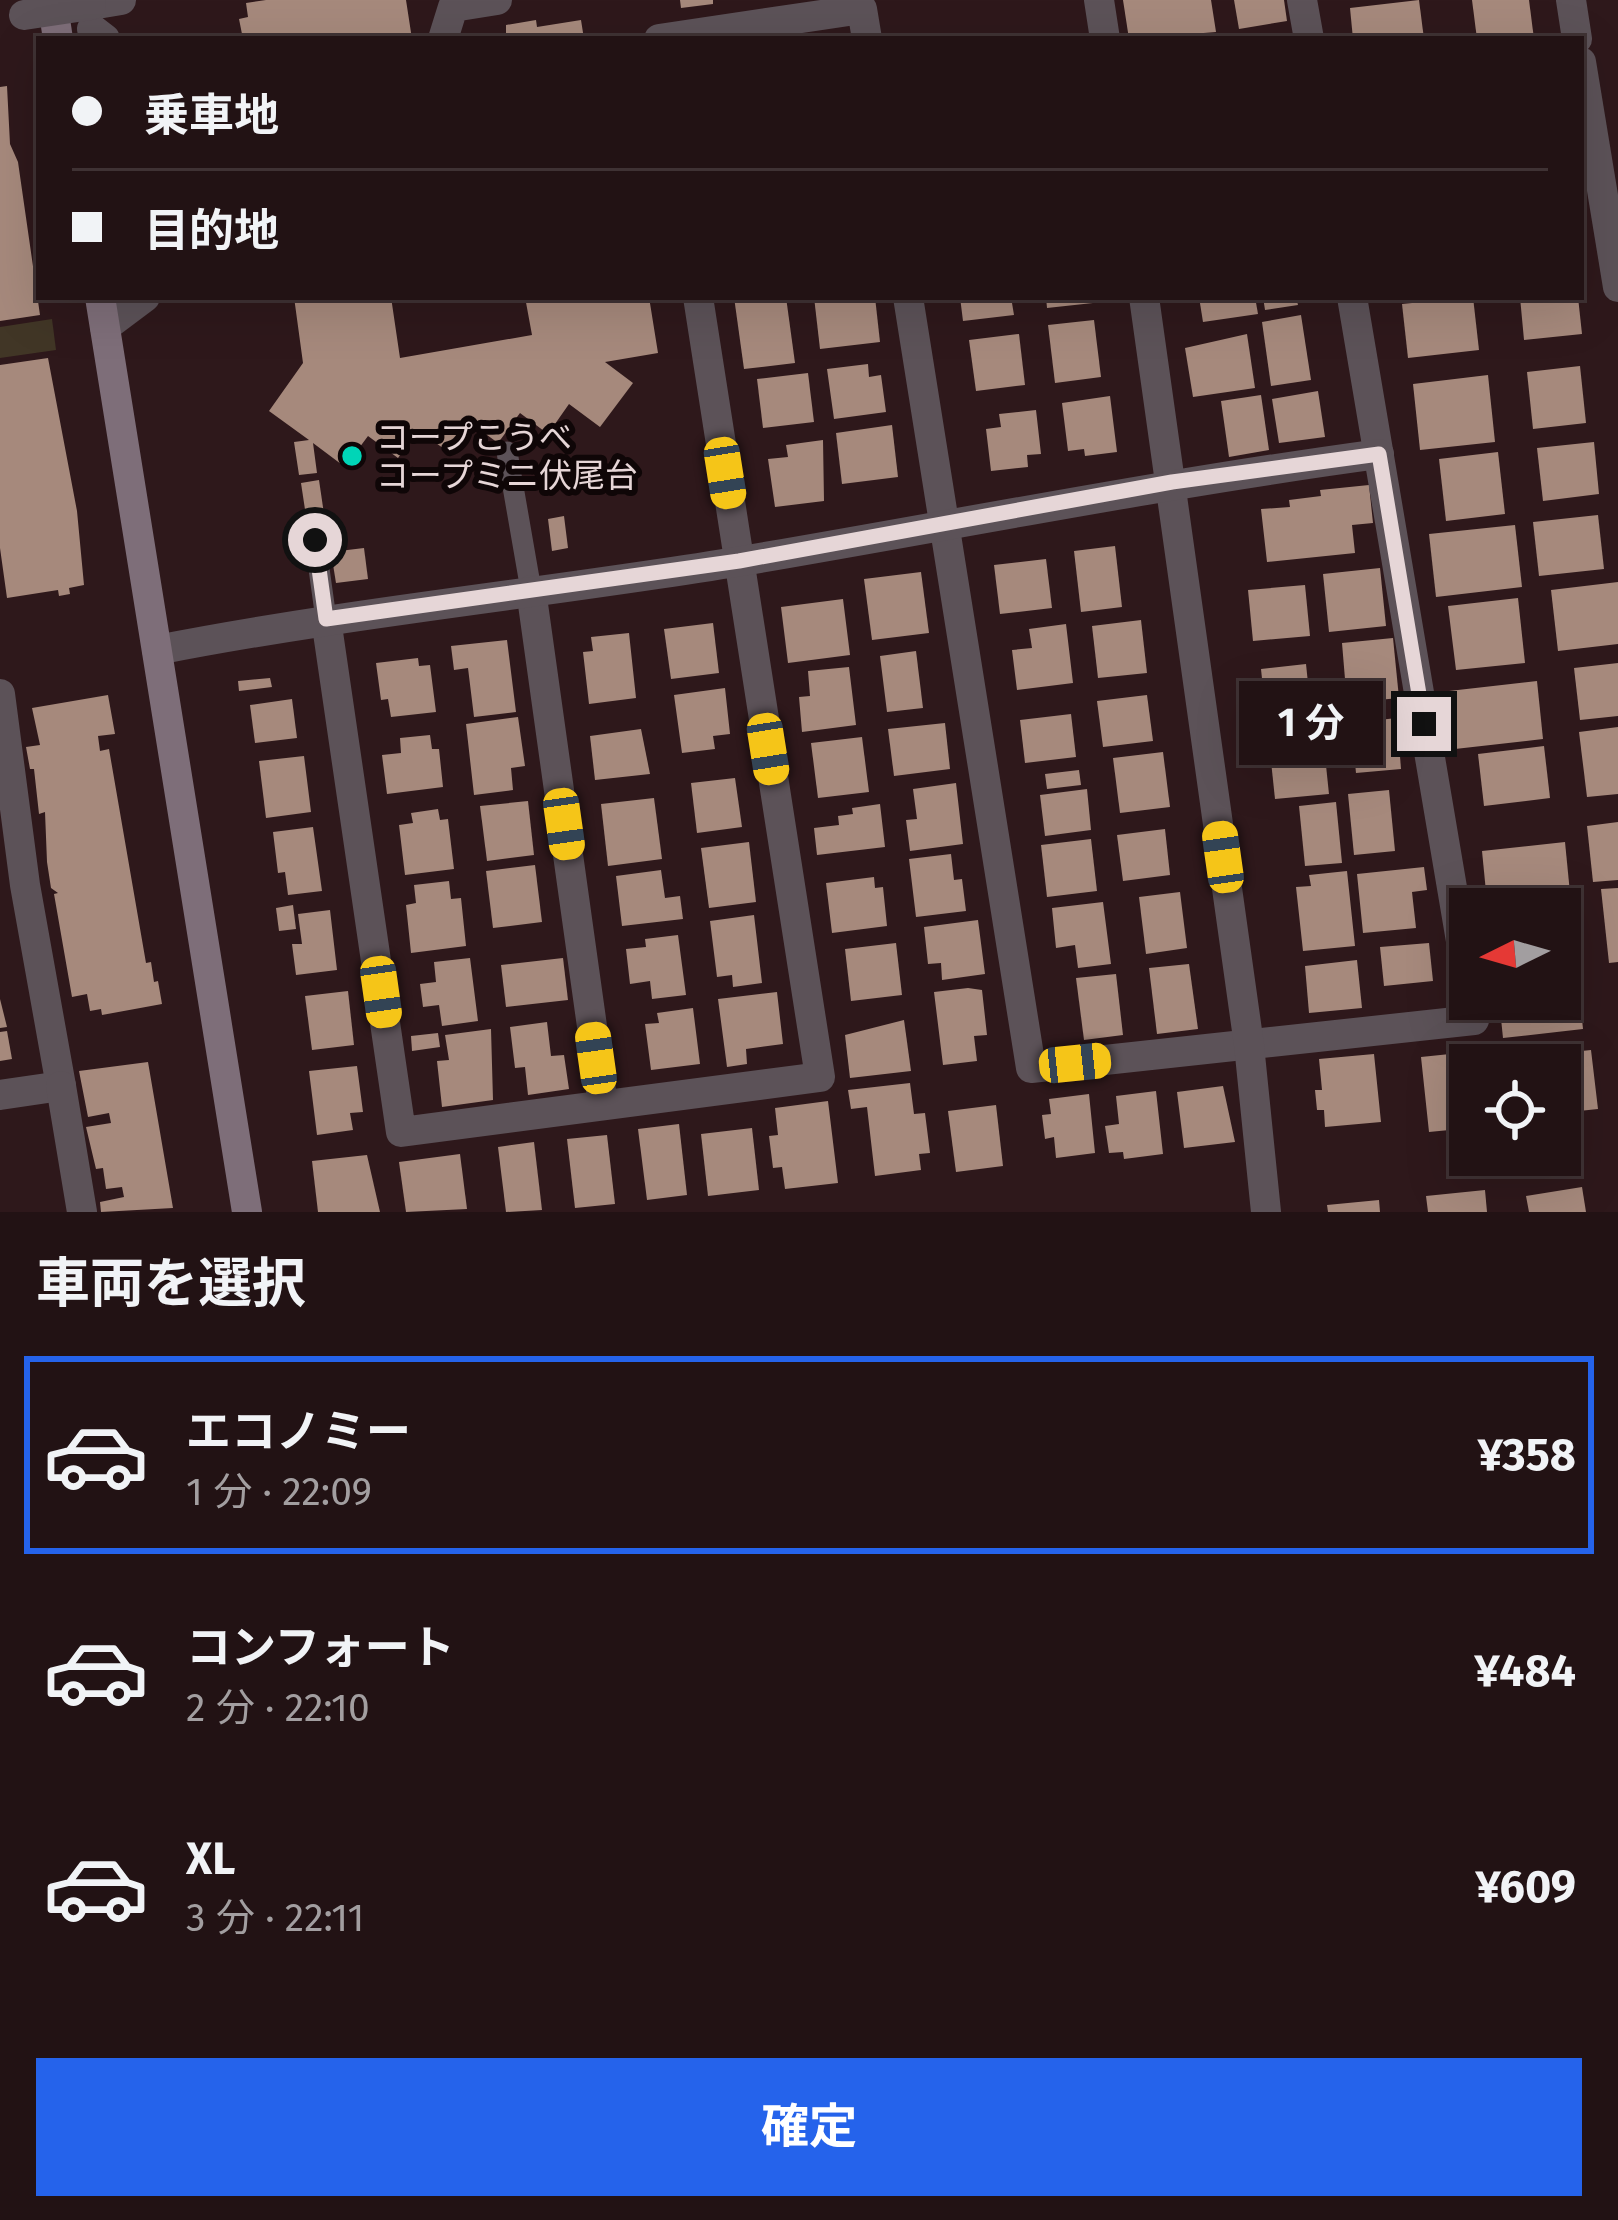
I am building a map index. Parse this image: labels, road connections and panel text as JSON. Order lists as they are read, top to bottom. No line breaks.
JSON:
{"places":["コープこうべ コープミニ伏尾台"],"north":"left","page":{"banner":["乗車地","目的地"],"bubble":"1 分","heading":"車両を選択","list":[{"name":"エコノミー","note":"1 分 · 22:09","value":"¥358"},{"name":"コンフォート","note":"2 分 · 22:10","value":"¥484"},{"name":"XL","note":"3 分 · 22:11","value":"¥609"}],"buttons":"確定"}}
